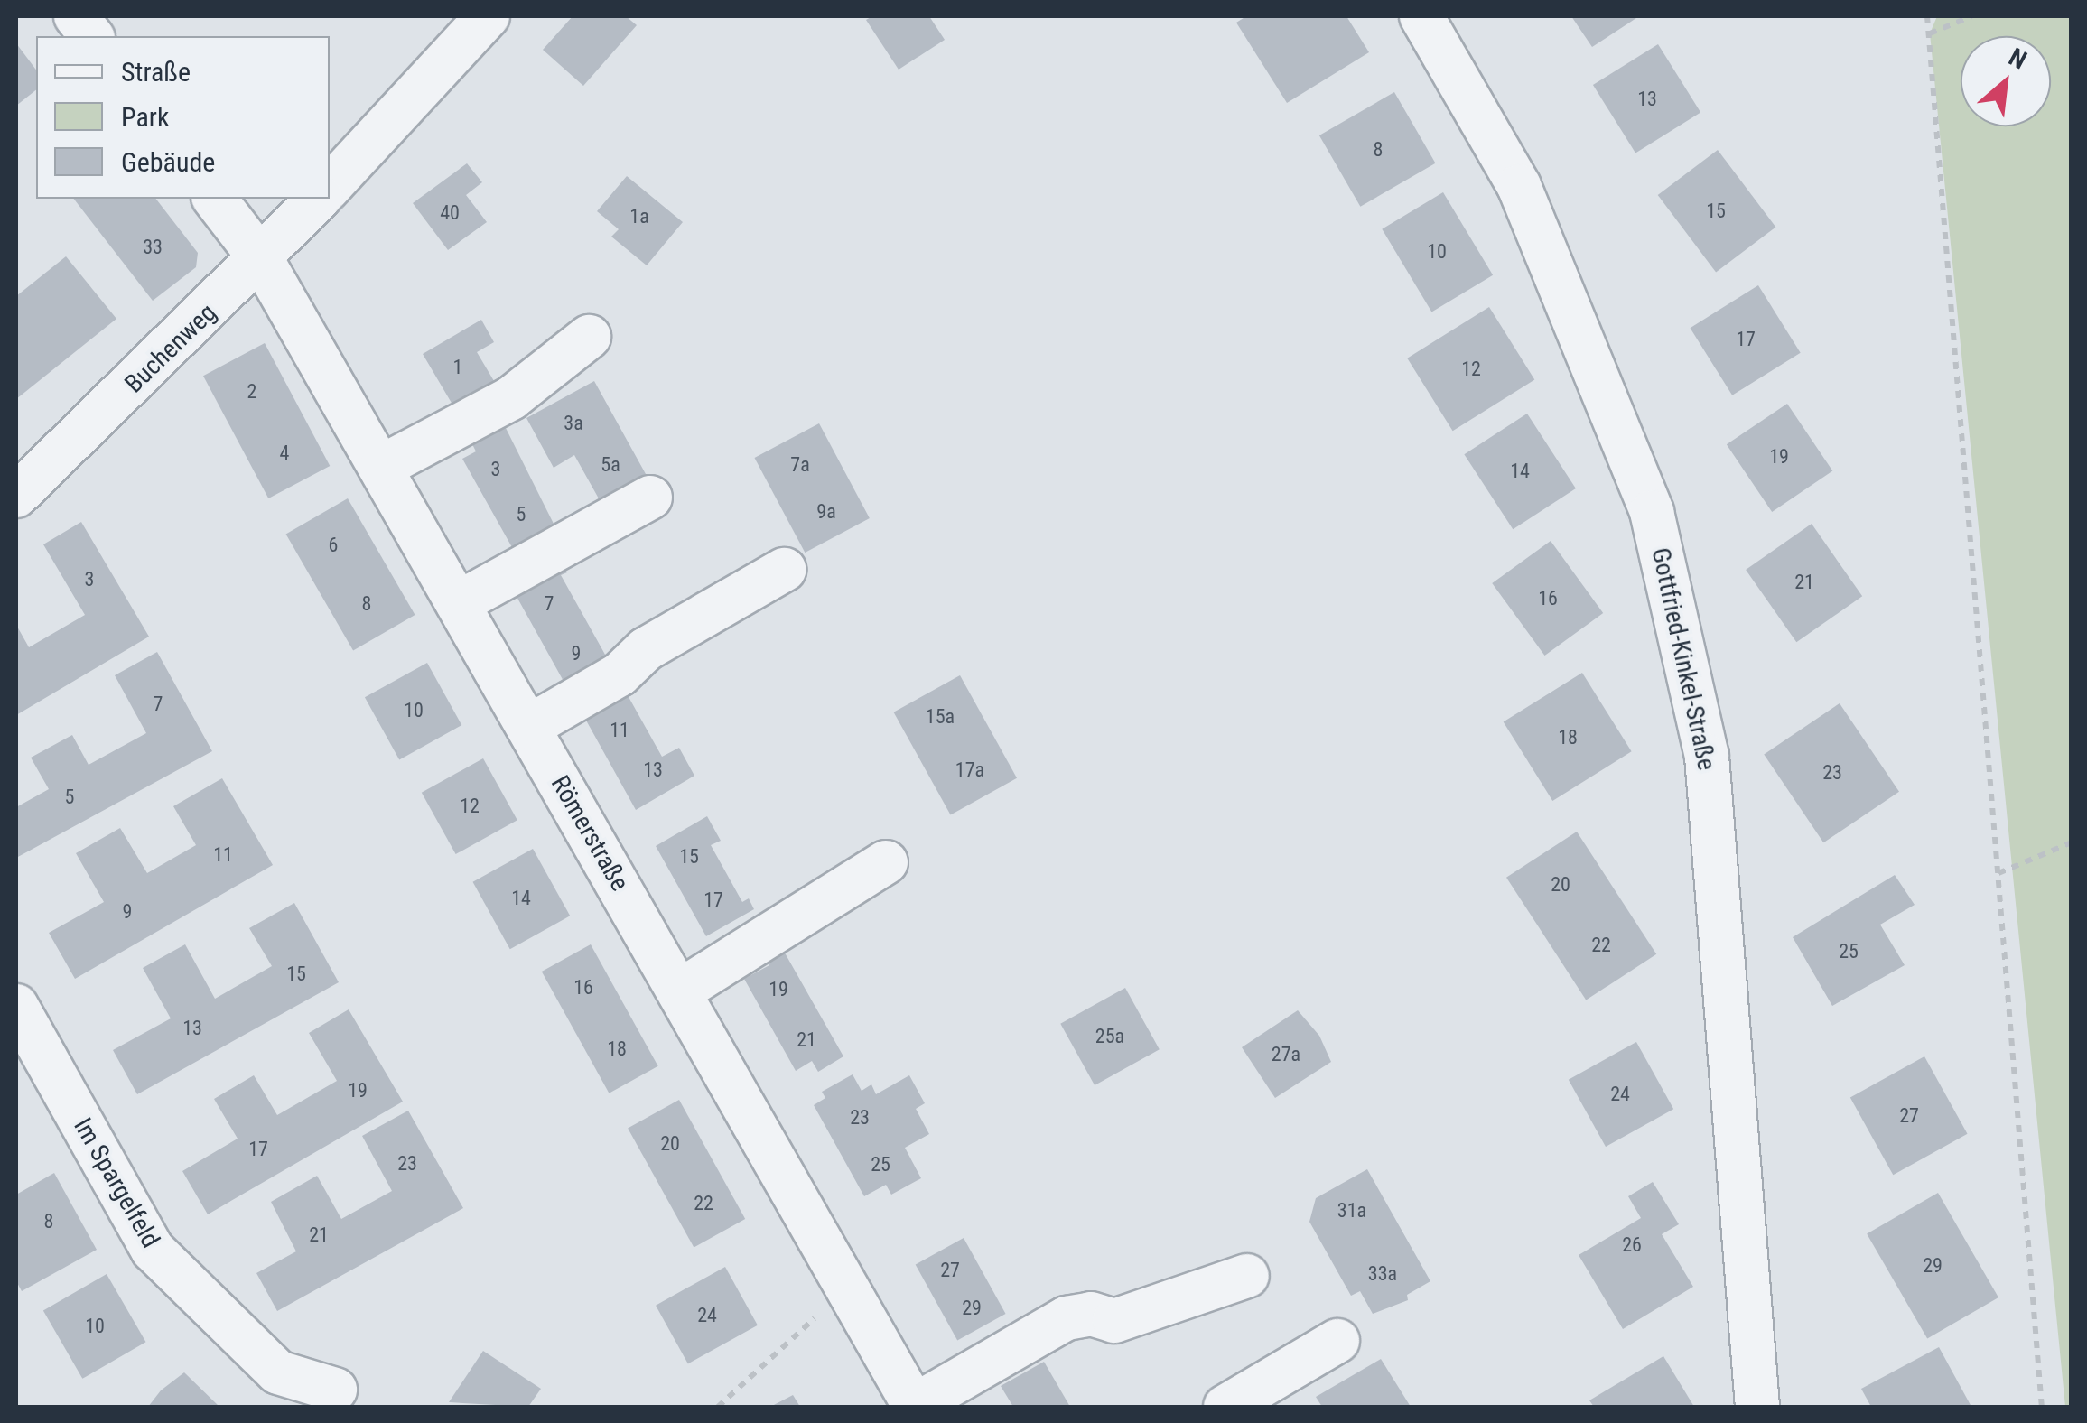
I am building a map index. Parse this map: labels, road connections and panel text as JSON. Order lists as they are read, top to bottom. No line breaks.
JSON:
{"streets":{"street":["Buchenweg","Gottfried-Kinkel-Straße","Römerstraße","Im Spargelfeld"]},"crossings":[["Buchenweg","Römerstraße"]],"house_numbers":["13","8","15","40","1a","33","10","17","1","12","2","3a","4","19","5a","7a","3","14","9a","5","6","3","21","16","8","7","9","7","10","15a","11","18","13","17a","23","5","12","11","15","20","14","17","9","22","25","15","16","19","13","25a","21","18","27a","19","24","27","23","20","17","23","25","22","31a","8","21","26","29","27","33a","29","24","10"],"legend":["Straße","Park","Gebäude"],"north":"top right"}
